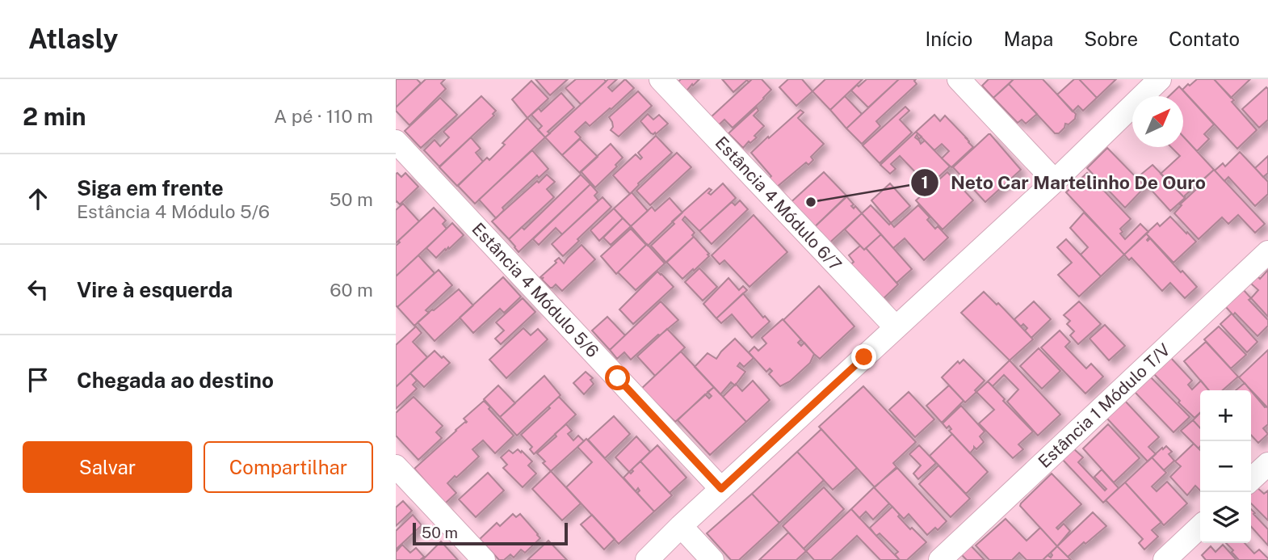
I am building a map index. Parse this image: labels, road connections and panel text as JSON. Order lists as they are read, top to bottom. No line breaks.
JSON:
{"streets":{"street":["Estância 4 Módulo 6/7","Estância 4 Módulo 5/6","Estância 1 Módulo T/V"]},"places":["Neto Car Martelinho De Ouro"],"scale_bar":"50 m","north":"top right","page":{"header":"Atlasly","nav":["Início","Mapa","Sobre","Contato"],"heading":["2 min","A pé · 110 m"],"list":[["Siga em frente","Estância 4 Módulo 5/6","50 m"],["Vire à esquerda","60 m"],"Chegada ao destino"],"map_buttons":["+","−"],"buttons":["Salvar","Compartilhar"],"scale":"50 m"}}
